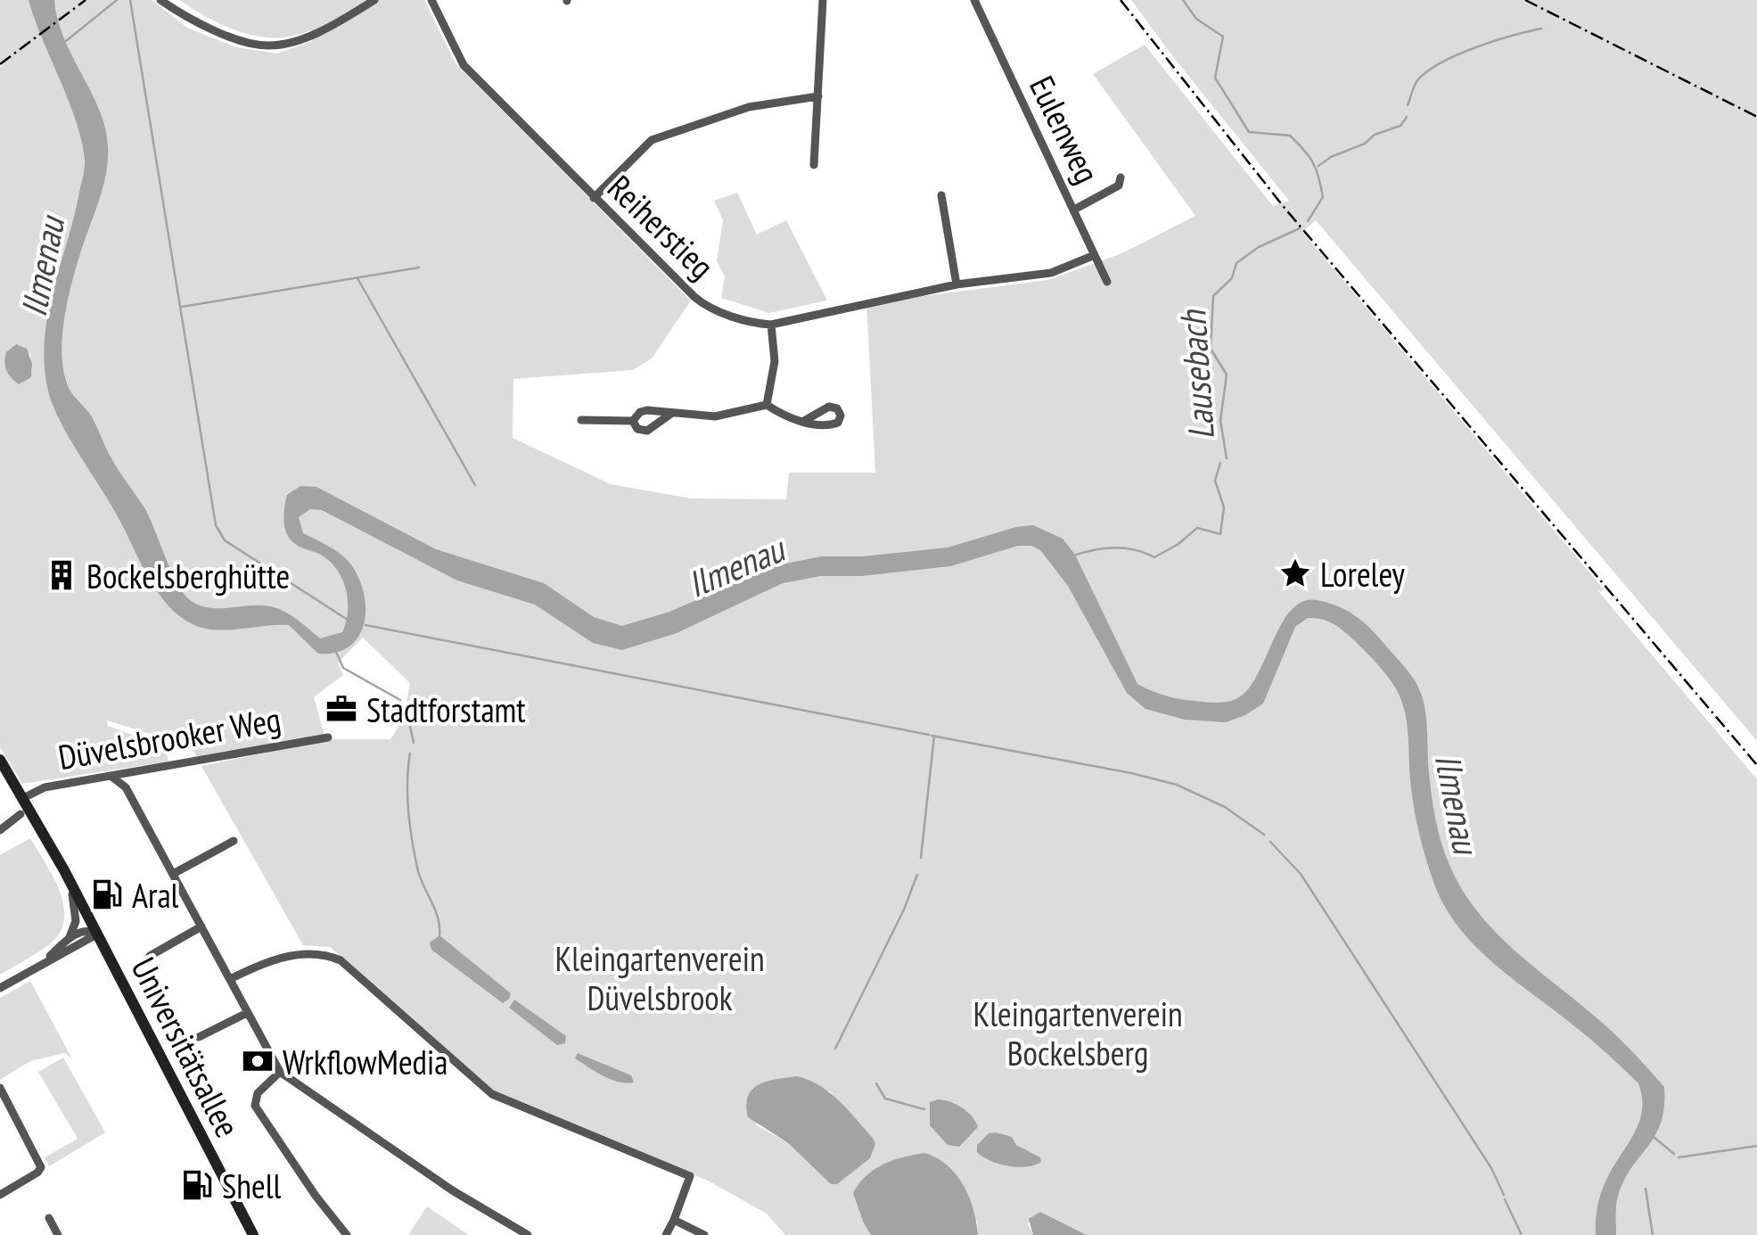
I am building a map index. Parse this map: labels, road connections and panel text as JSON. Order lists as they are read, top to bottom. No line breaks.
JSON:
{"streets":{"main road":["Universitätsallee"],"street":["Eulenweg","Reiherstieg","Düvelsbrooker Weg"]},"crossings":[["Eulenweg","Reiherstieg"],["Düvelsbrooker Weg","Universitätsallee"]],"water":["Ilmenau","Lausebach"],"parks":["Kleingartenverein Düvelsbrook","Kleingartenverein Bockelsberg"],"places":{"place":["Loreley"],"building":["Bockelsberghütte"],"office":["Stadtforstamt"],"fuel station":["Aral","Shell"],"bank":["WrkflowMedia"]}}
